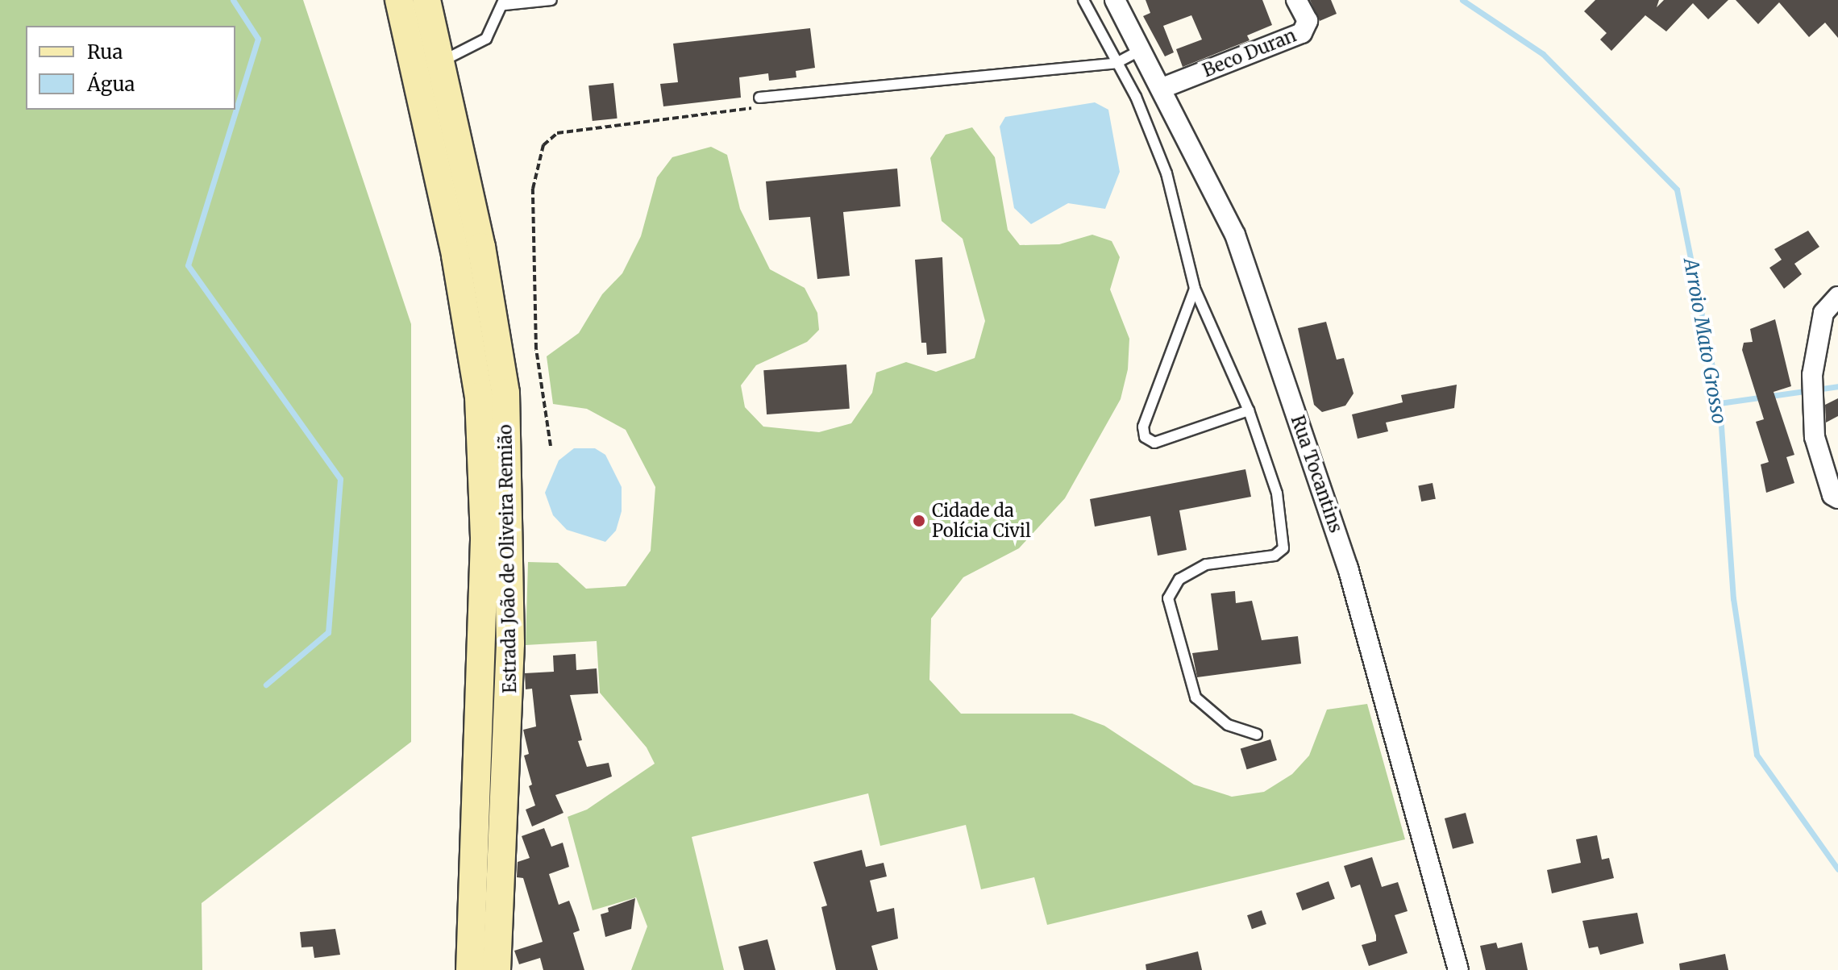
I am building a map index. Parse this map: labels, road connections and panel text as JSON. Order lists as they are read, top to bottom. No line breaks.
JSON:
{"streets":{"main road":["Estrada João de Oliveira Remião"],"street":["Beco Duran","Rua Tocantins"]},"crossings":[["Beco Duran","Rua Tocantins"]],"water":["Arroio Mato Grosso"],"places":["Cidade da Polícia Civil"],"legend":["Rua","Água"]}
